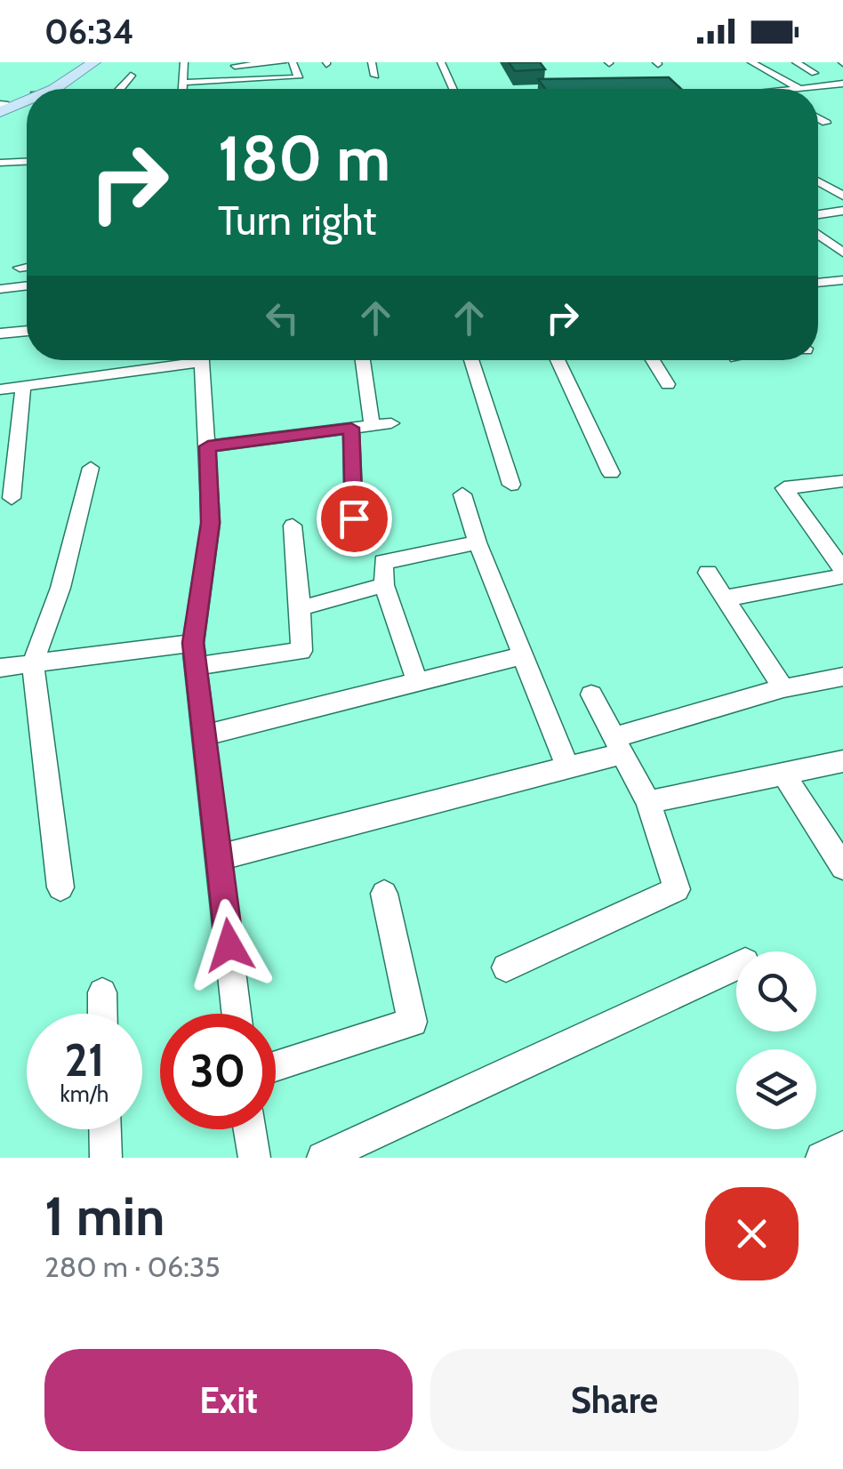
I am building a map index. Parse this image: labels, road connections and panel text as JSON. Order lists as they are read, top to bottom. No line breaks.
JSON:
{"page":{"status":"06:34","turn":["180 m","Turn right"],"speed":"21 km/h","limit":"30","heading":["1 min","280 m · 06:35"],"buttons":["Exit","Share"]}}
